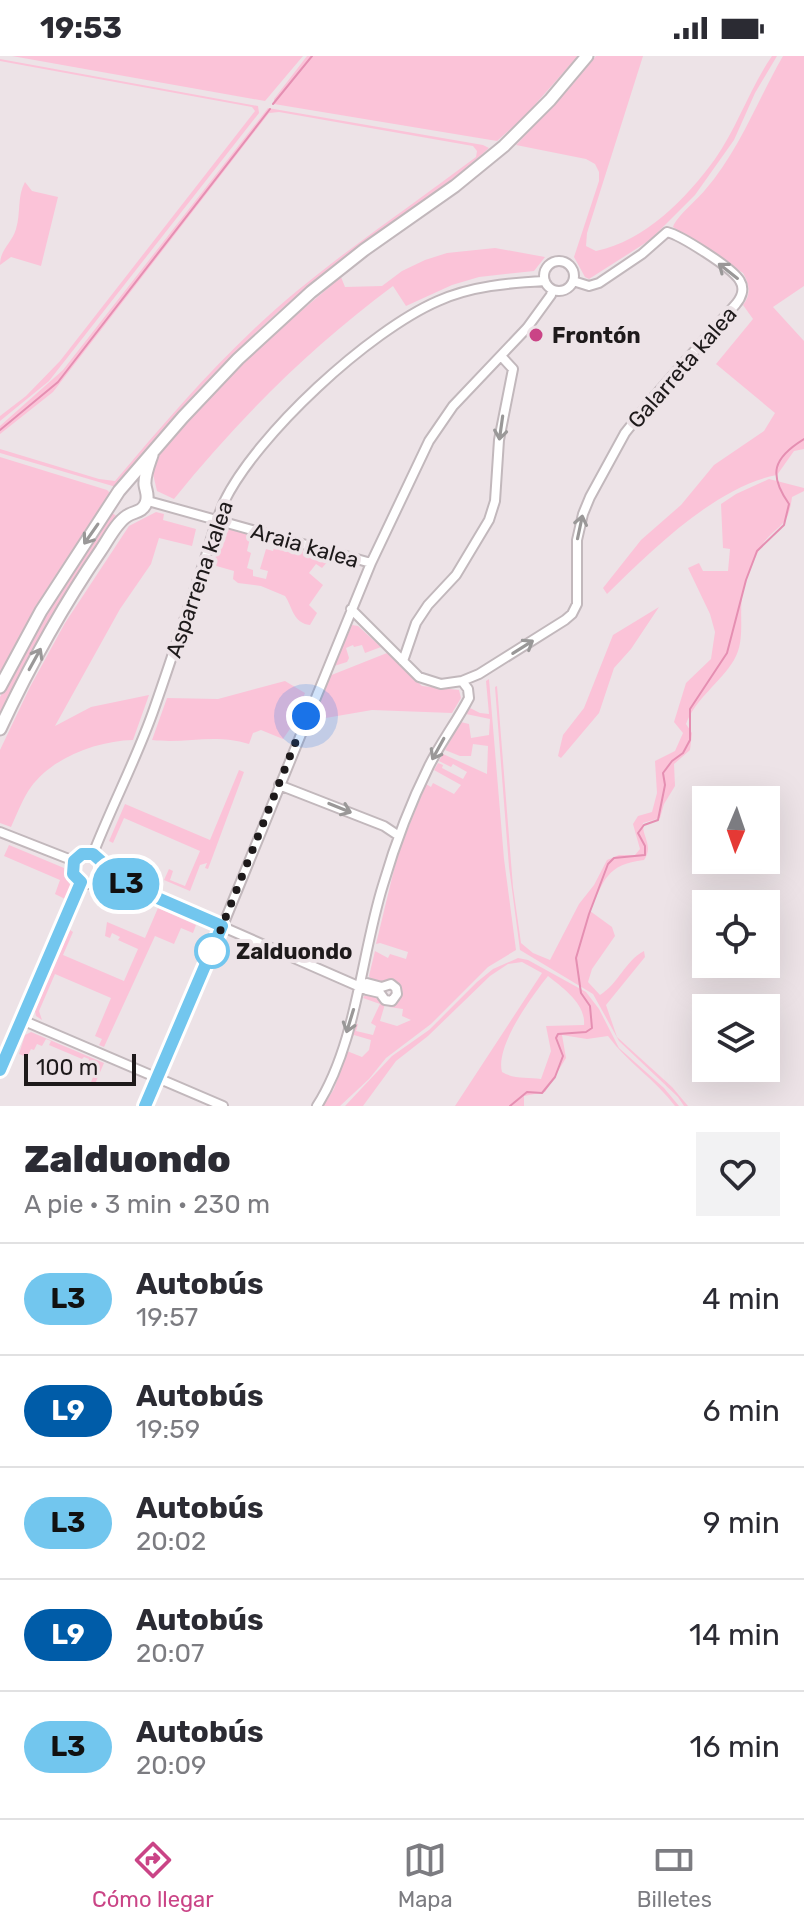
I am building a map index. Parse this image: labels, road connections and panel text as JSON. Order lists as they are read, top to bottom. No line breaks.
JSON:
{"streets":{"street":["Galarreta kalea","Araia kalea","Asparrena kalea"]},"crossings":[["Galarreta kalea","Asparrena kalea"],["Araia kalea","Asparrena kalea"]],"places":["Frontón","Zalduondo"],"lines":["bus line L3"],"scale_bar":"100 m","north":"bottom","page":{"status":"19:53","on_map":"L3","scale":"100 m","heading":["Zalduondo","A pie · 3 min · 230 m"],"list":[{"mark":"L3","name":"Autobús","note":"19:57","value":"4 min"},{"mark":"L9","name":"Autobús","note":"19:59","value":"6 min"},{"mark":"L3","name":"Autobús","note":"20:02","value":"9 min"},{"mark":"L9","name":"Autobús","note":"20:07","value":"14 min"},{"mark":"L3","name":"Autobús","note":"20:09","value":"16 min"}],"tabs":["Cómo llegar","Mapa","Billetes"]}}
